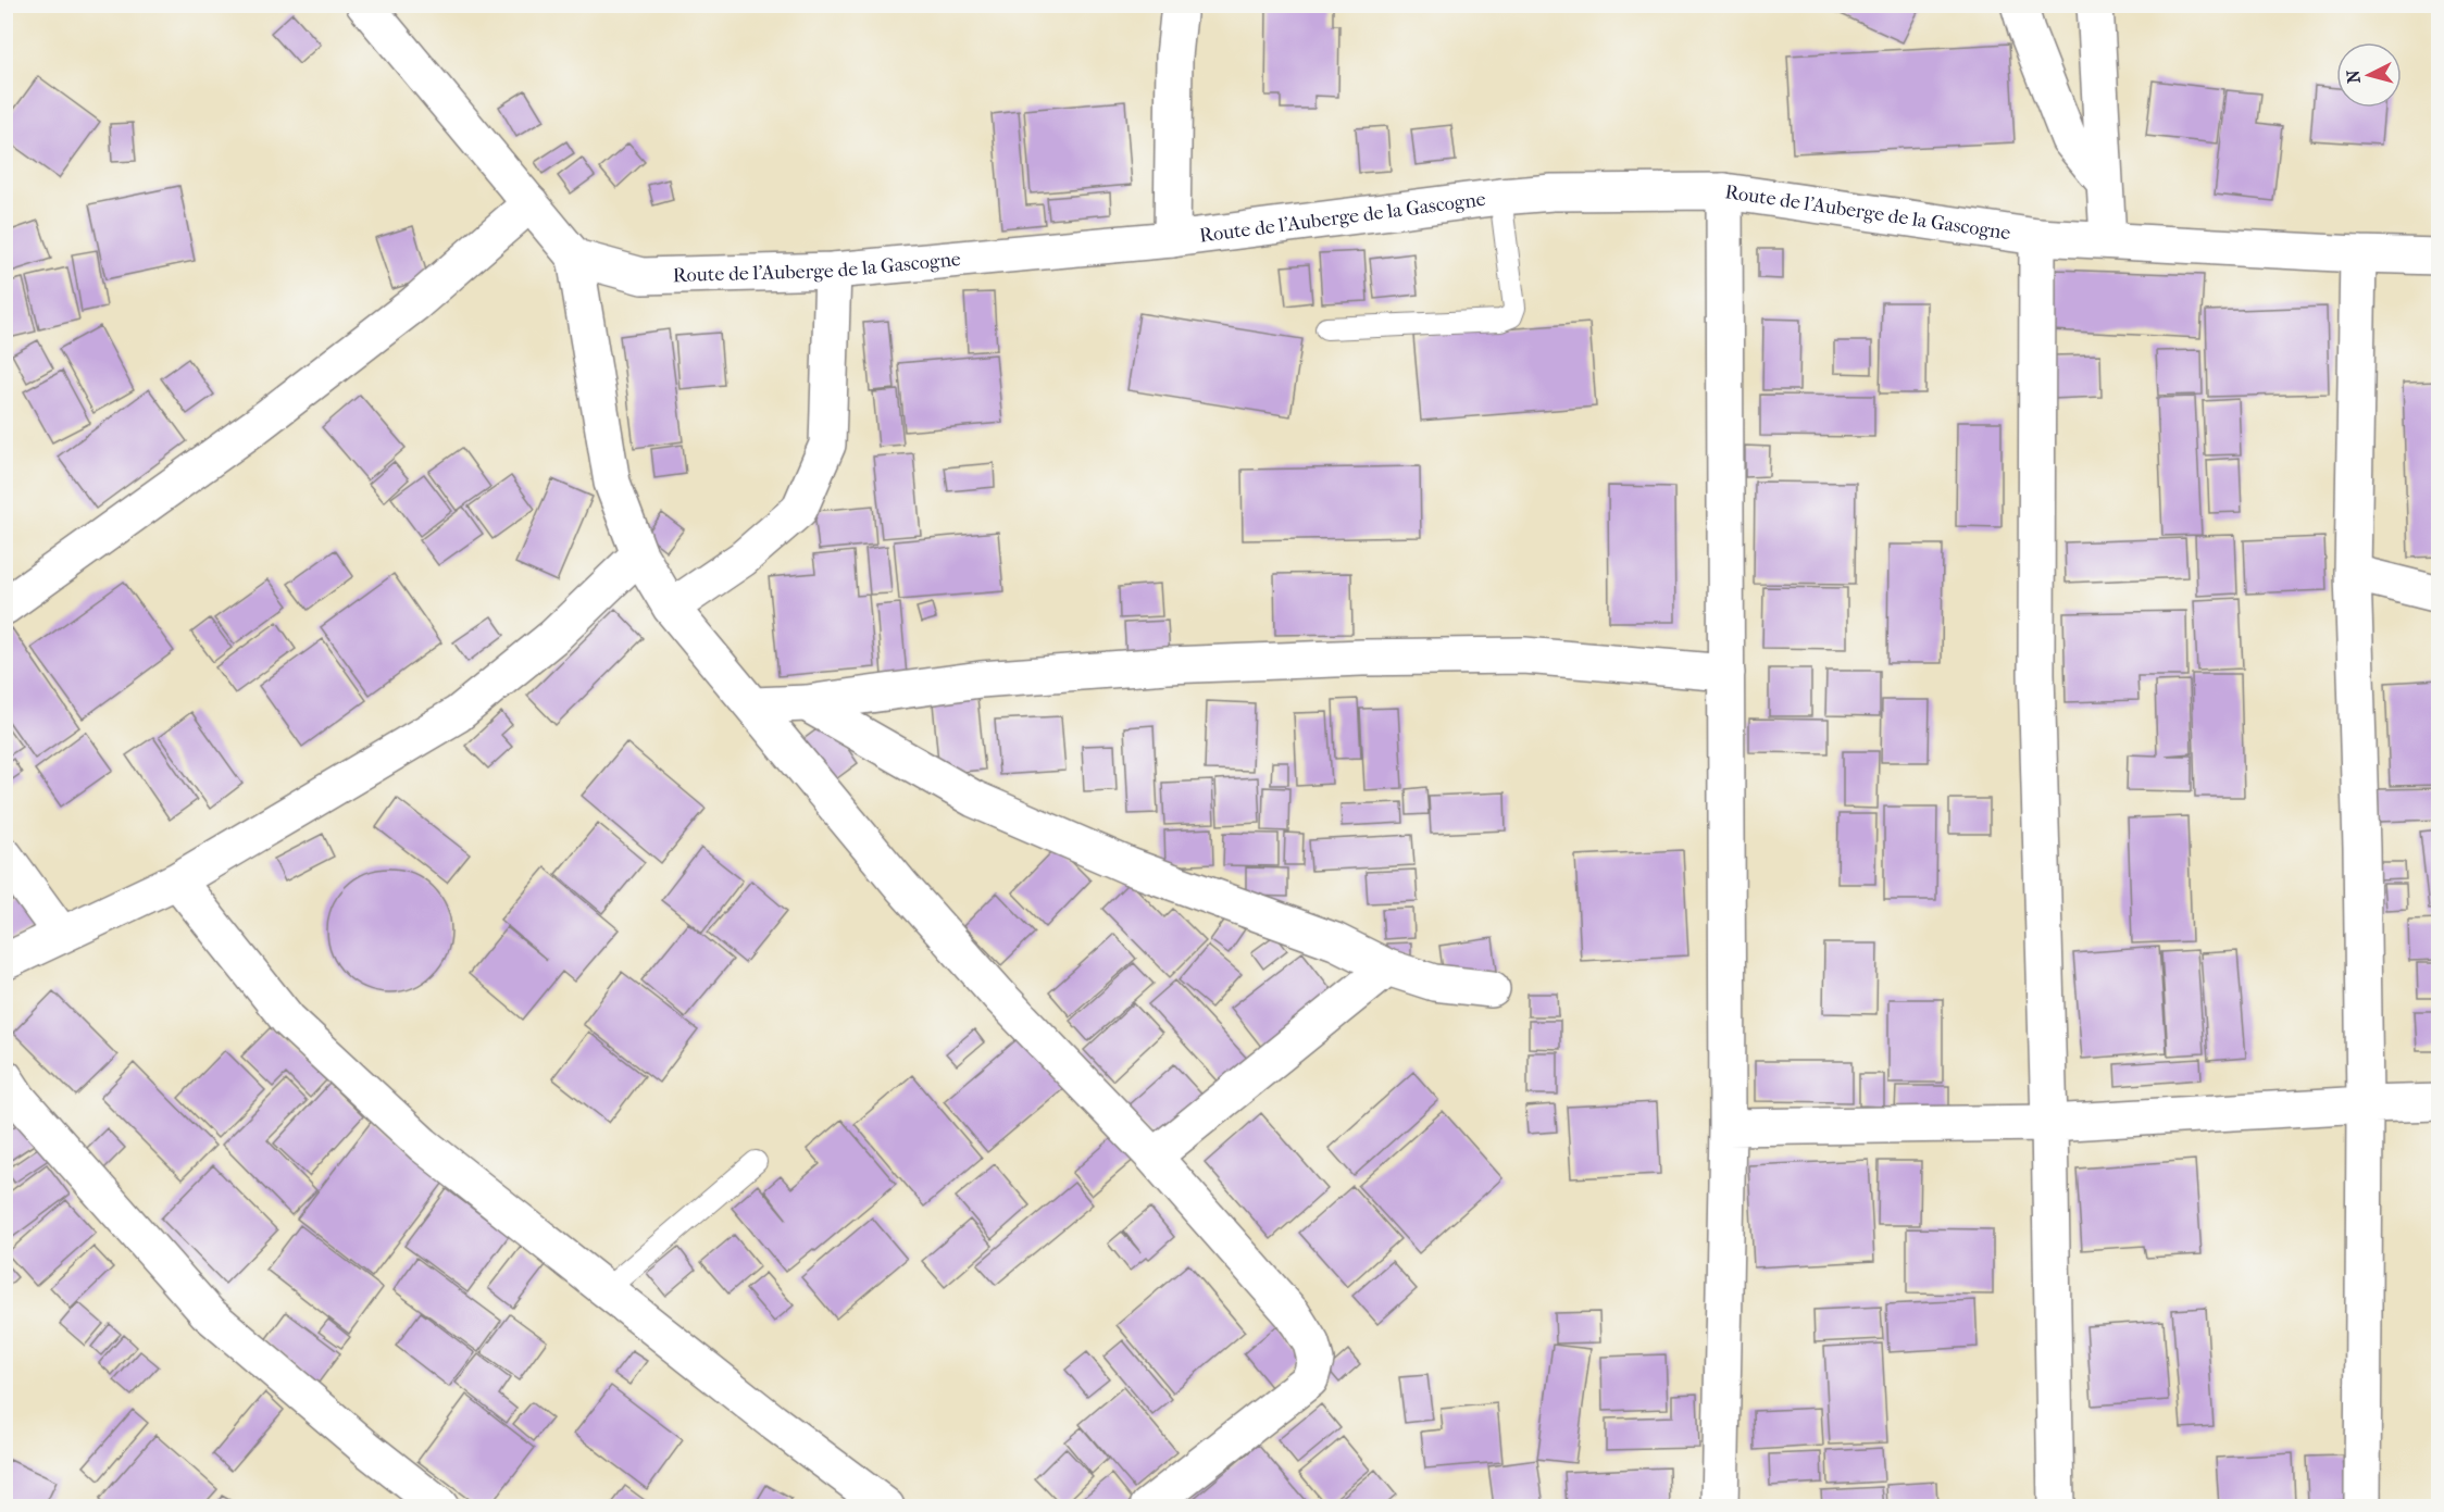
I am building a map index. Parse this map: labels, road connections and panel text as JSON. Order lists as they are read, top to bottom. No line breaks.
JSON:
{"streets":{"street":["Route de l'Auberge de la Gascogne"]},"north":"left"}
